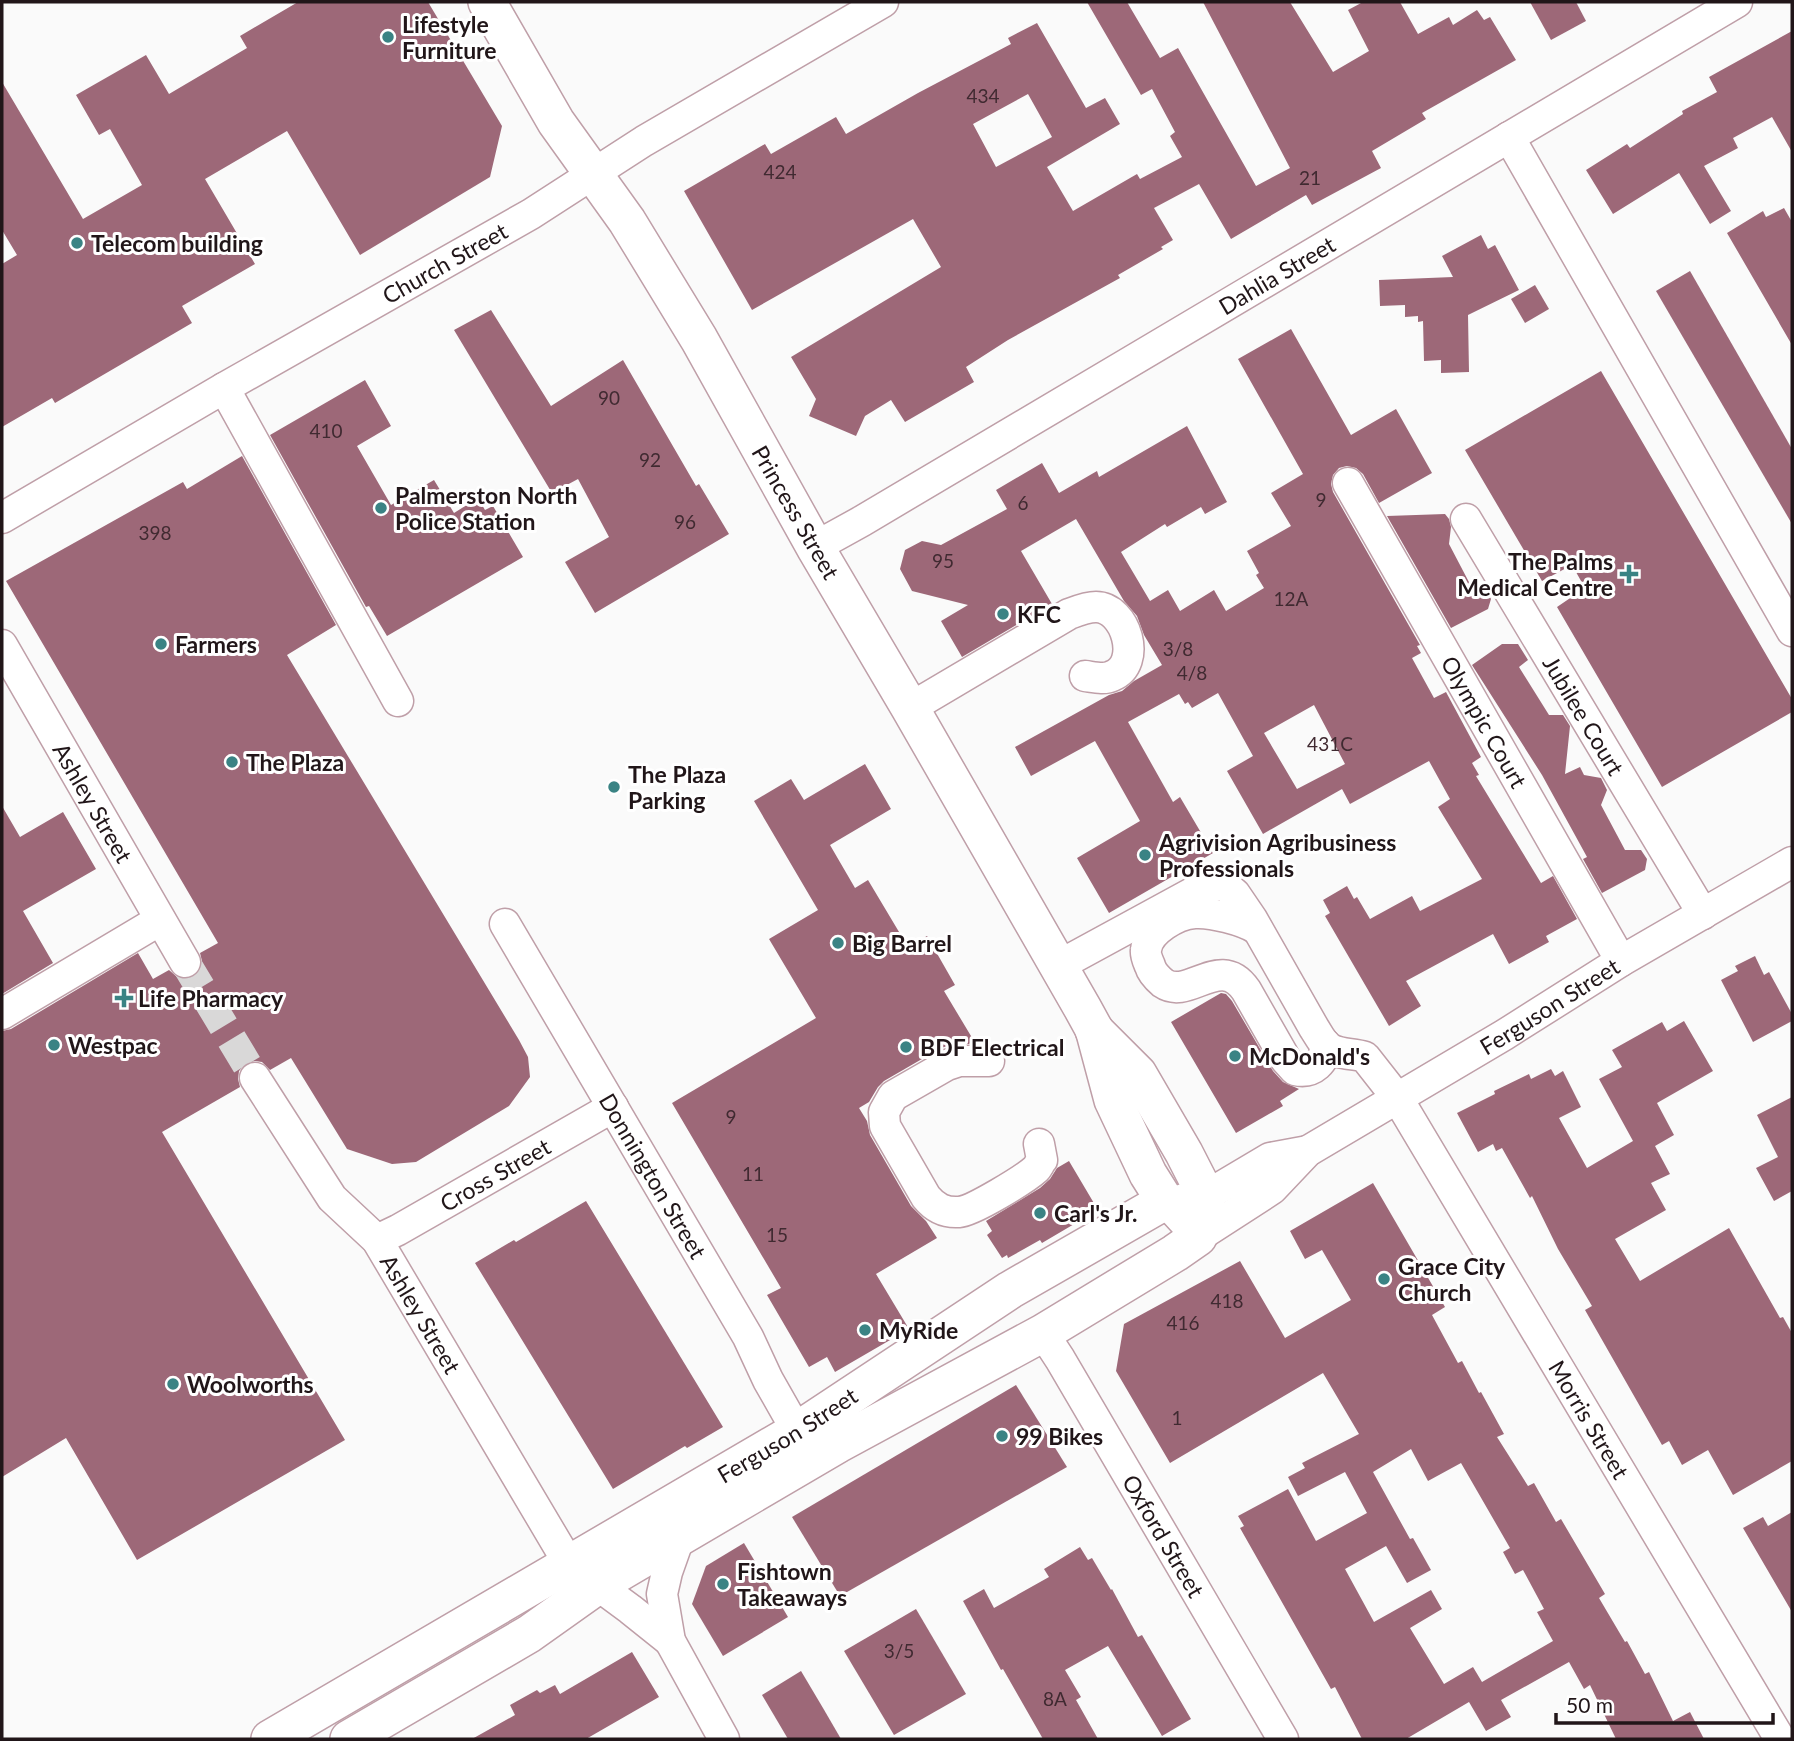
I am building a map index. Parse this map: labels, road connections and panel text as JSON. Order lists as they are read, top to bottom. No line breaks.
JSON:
{"streets":{"main road":["Princess Street","Ferguson Street"],"street":["Church Street","Dahlia Street","Jubilee Court","Olympic Court","Ashley Street","Cross Street","Donnington Street","Morris Street","Oxford Street"]},"crossings":[["Church Street","Princess Street"],["Dahlia Street","Princess Street"],["Princess Street","Ferguson Street"],["Jubilee Court","Ferguson Street"],["Olympic Court","Ferguson Street"],["Ashley Street","Ferguson Street"],["Ashley Street","Cross Street"],["Ferguson Street","Donnington Street"],["Ferguson Street","Morris Street"],["Ferguson Street","Oxford Street"],["Cross Street","Donnington Street"]],"places":{"other":["Lifestyle Furniture","Telecom building","Palmerston North Police Station","KFC","Farmers","The Plaza","The Plaza Parking","Agrivision Agribusiness Professionals","Big Barrel","Westpac","BDF Electrical","McDonald's","Carl's Jr.","Grace City Church","MyRide","Woolworths","99 Bikes","Fishtown Takeaways"],"health":["The Palms Medical Centre","Life Pharmacy"]},"house_numbers":["434","424","21","90","410","92","9","6","96","398","95","12A","3/8","4/8","431C","9","11","15","418","416","1","3/5","8A"],"scale_bar":"50 m"}
